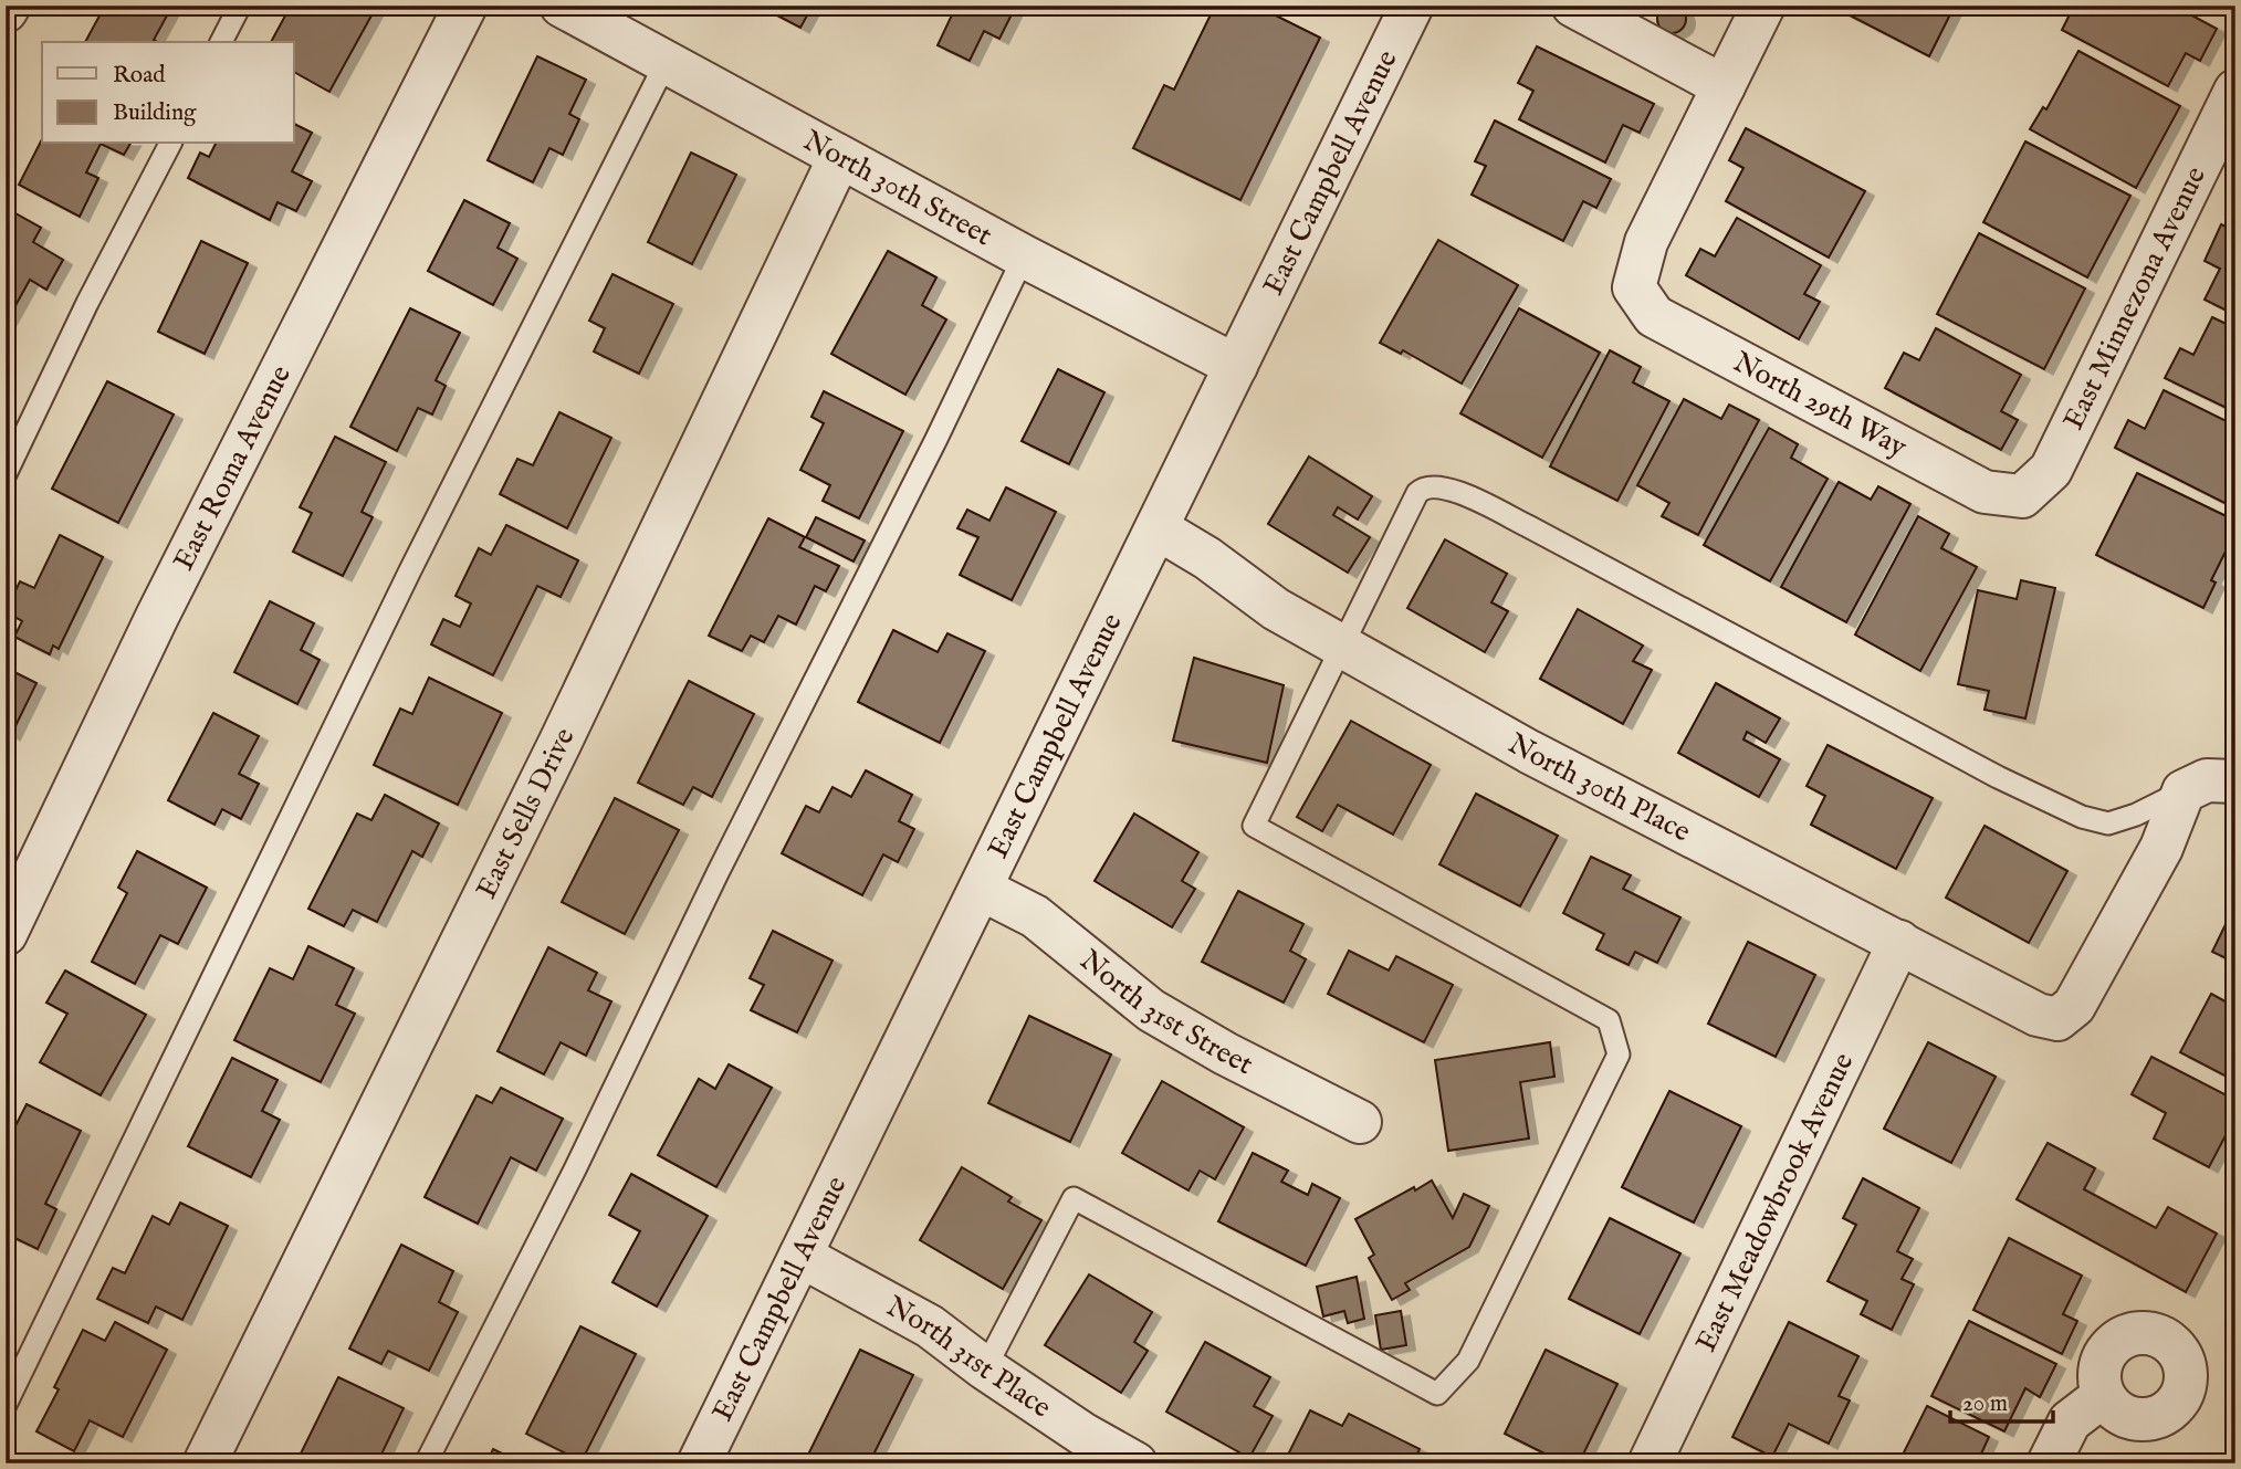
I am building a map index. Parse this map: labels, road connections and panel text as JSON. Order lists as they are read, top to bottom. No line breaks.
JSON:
{"streets":{"street":["East Campbell Avenue","North 30th Street","East Minnezona Avenue","North 29th Way","East Roma Avenue","North 30th Place","East Sells Drive","North 31st Street","East Meadowbrook Avenue","North 31st Place"]},"crossings":[["East Campbell Avenue","North 30th Street"],["East Campbell Avenue","North 30th Place"],["East Campbell Avenue","North 31st Street"],["East Campbell Avenue","North 31st Place"],["North 30th Street","East Sells Drive"],["East Minnezona Avenue","North 29th Way"],["North 30th Place","East Meadowbrook Avenue"]],"legend":["Road","Building"],"scale_bar":"20 m"}
